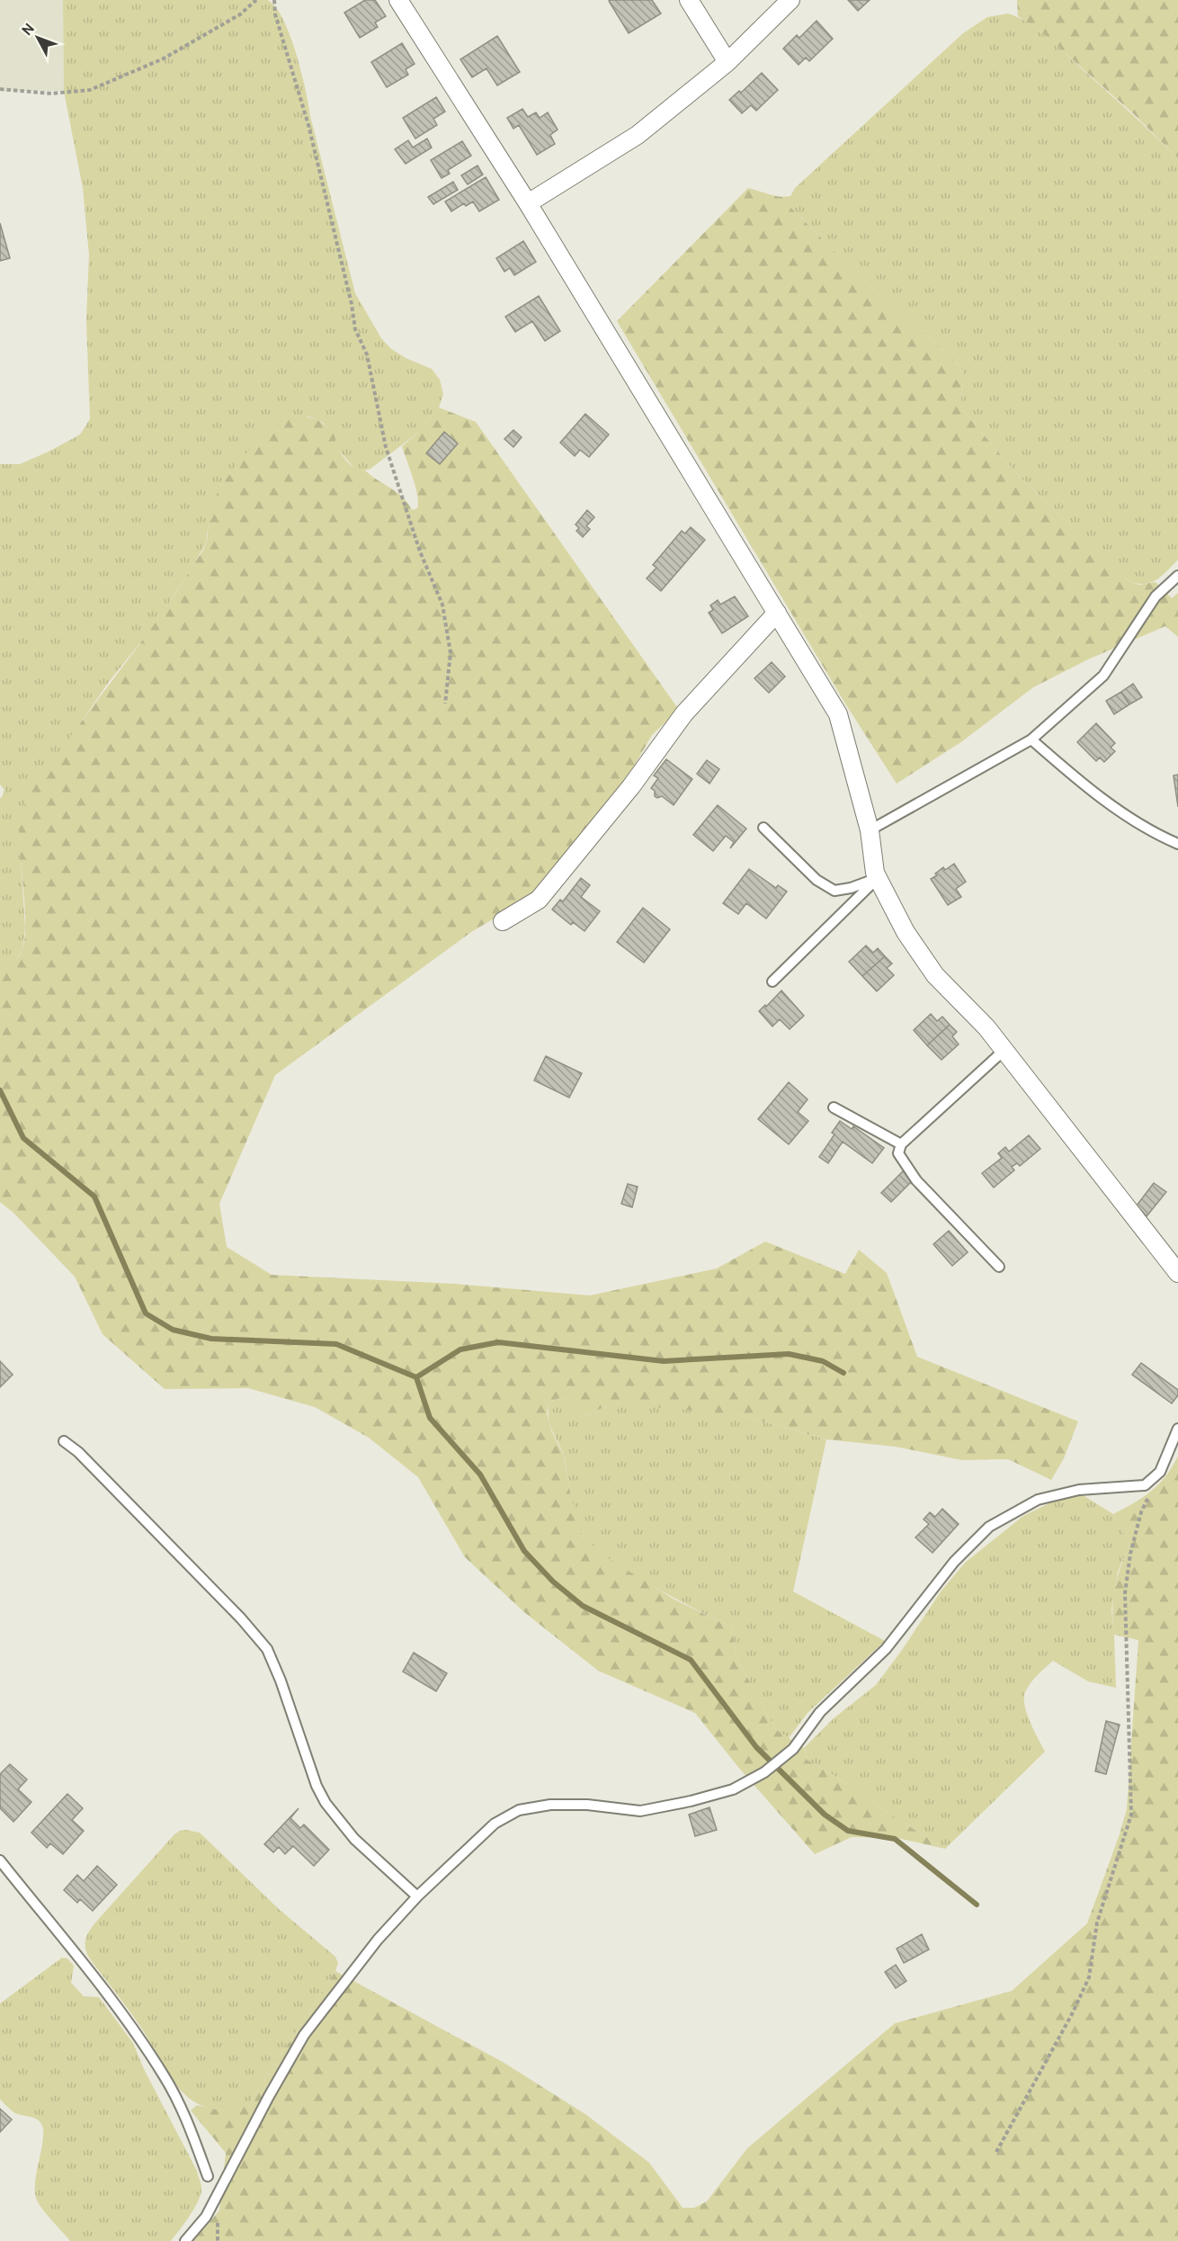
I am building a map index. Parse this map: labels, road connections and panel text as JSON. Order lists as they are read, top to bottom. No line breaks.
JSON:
{"north":"top left"}
